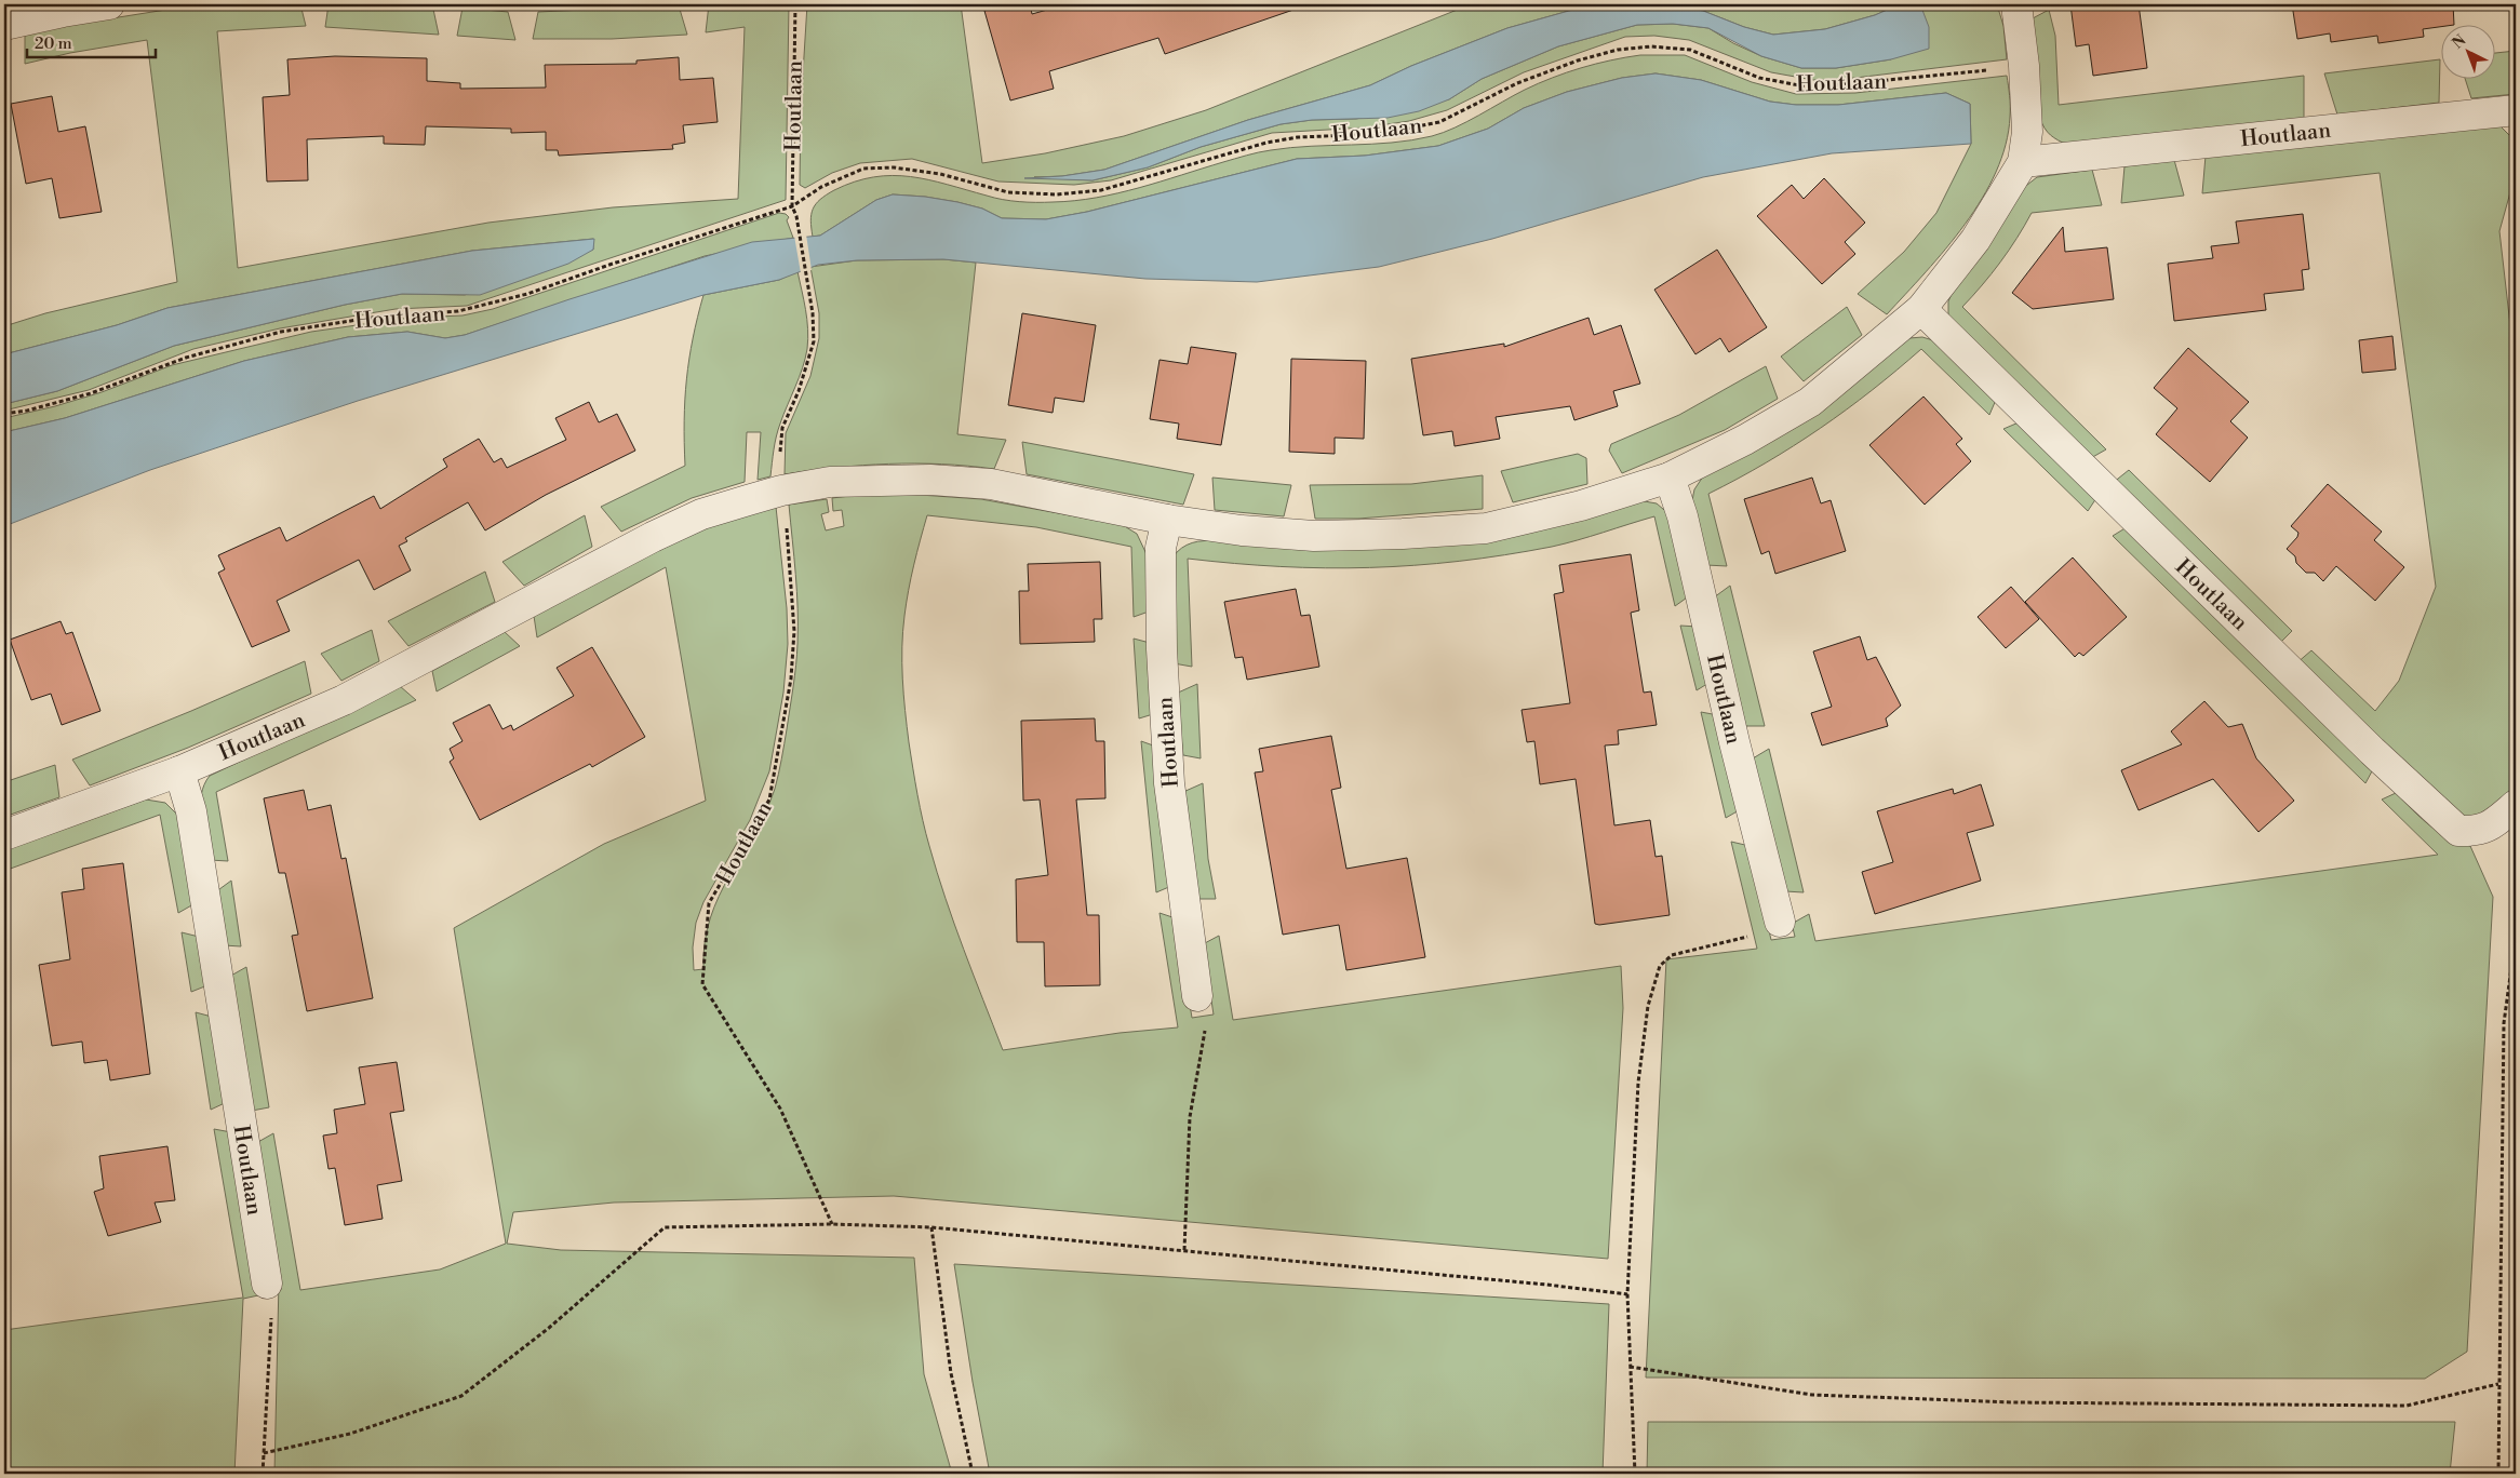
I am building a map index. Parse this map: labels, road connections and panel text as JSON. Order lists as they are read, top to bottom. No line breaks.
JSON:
{"streets":{"street":["Houtlaan"]},"scale_bar":"20 m","north":"top left"}
